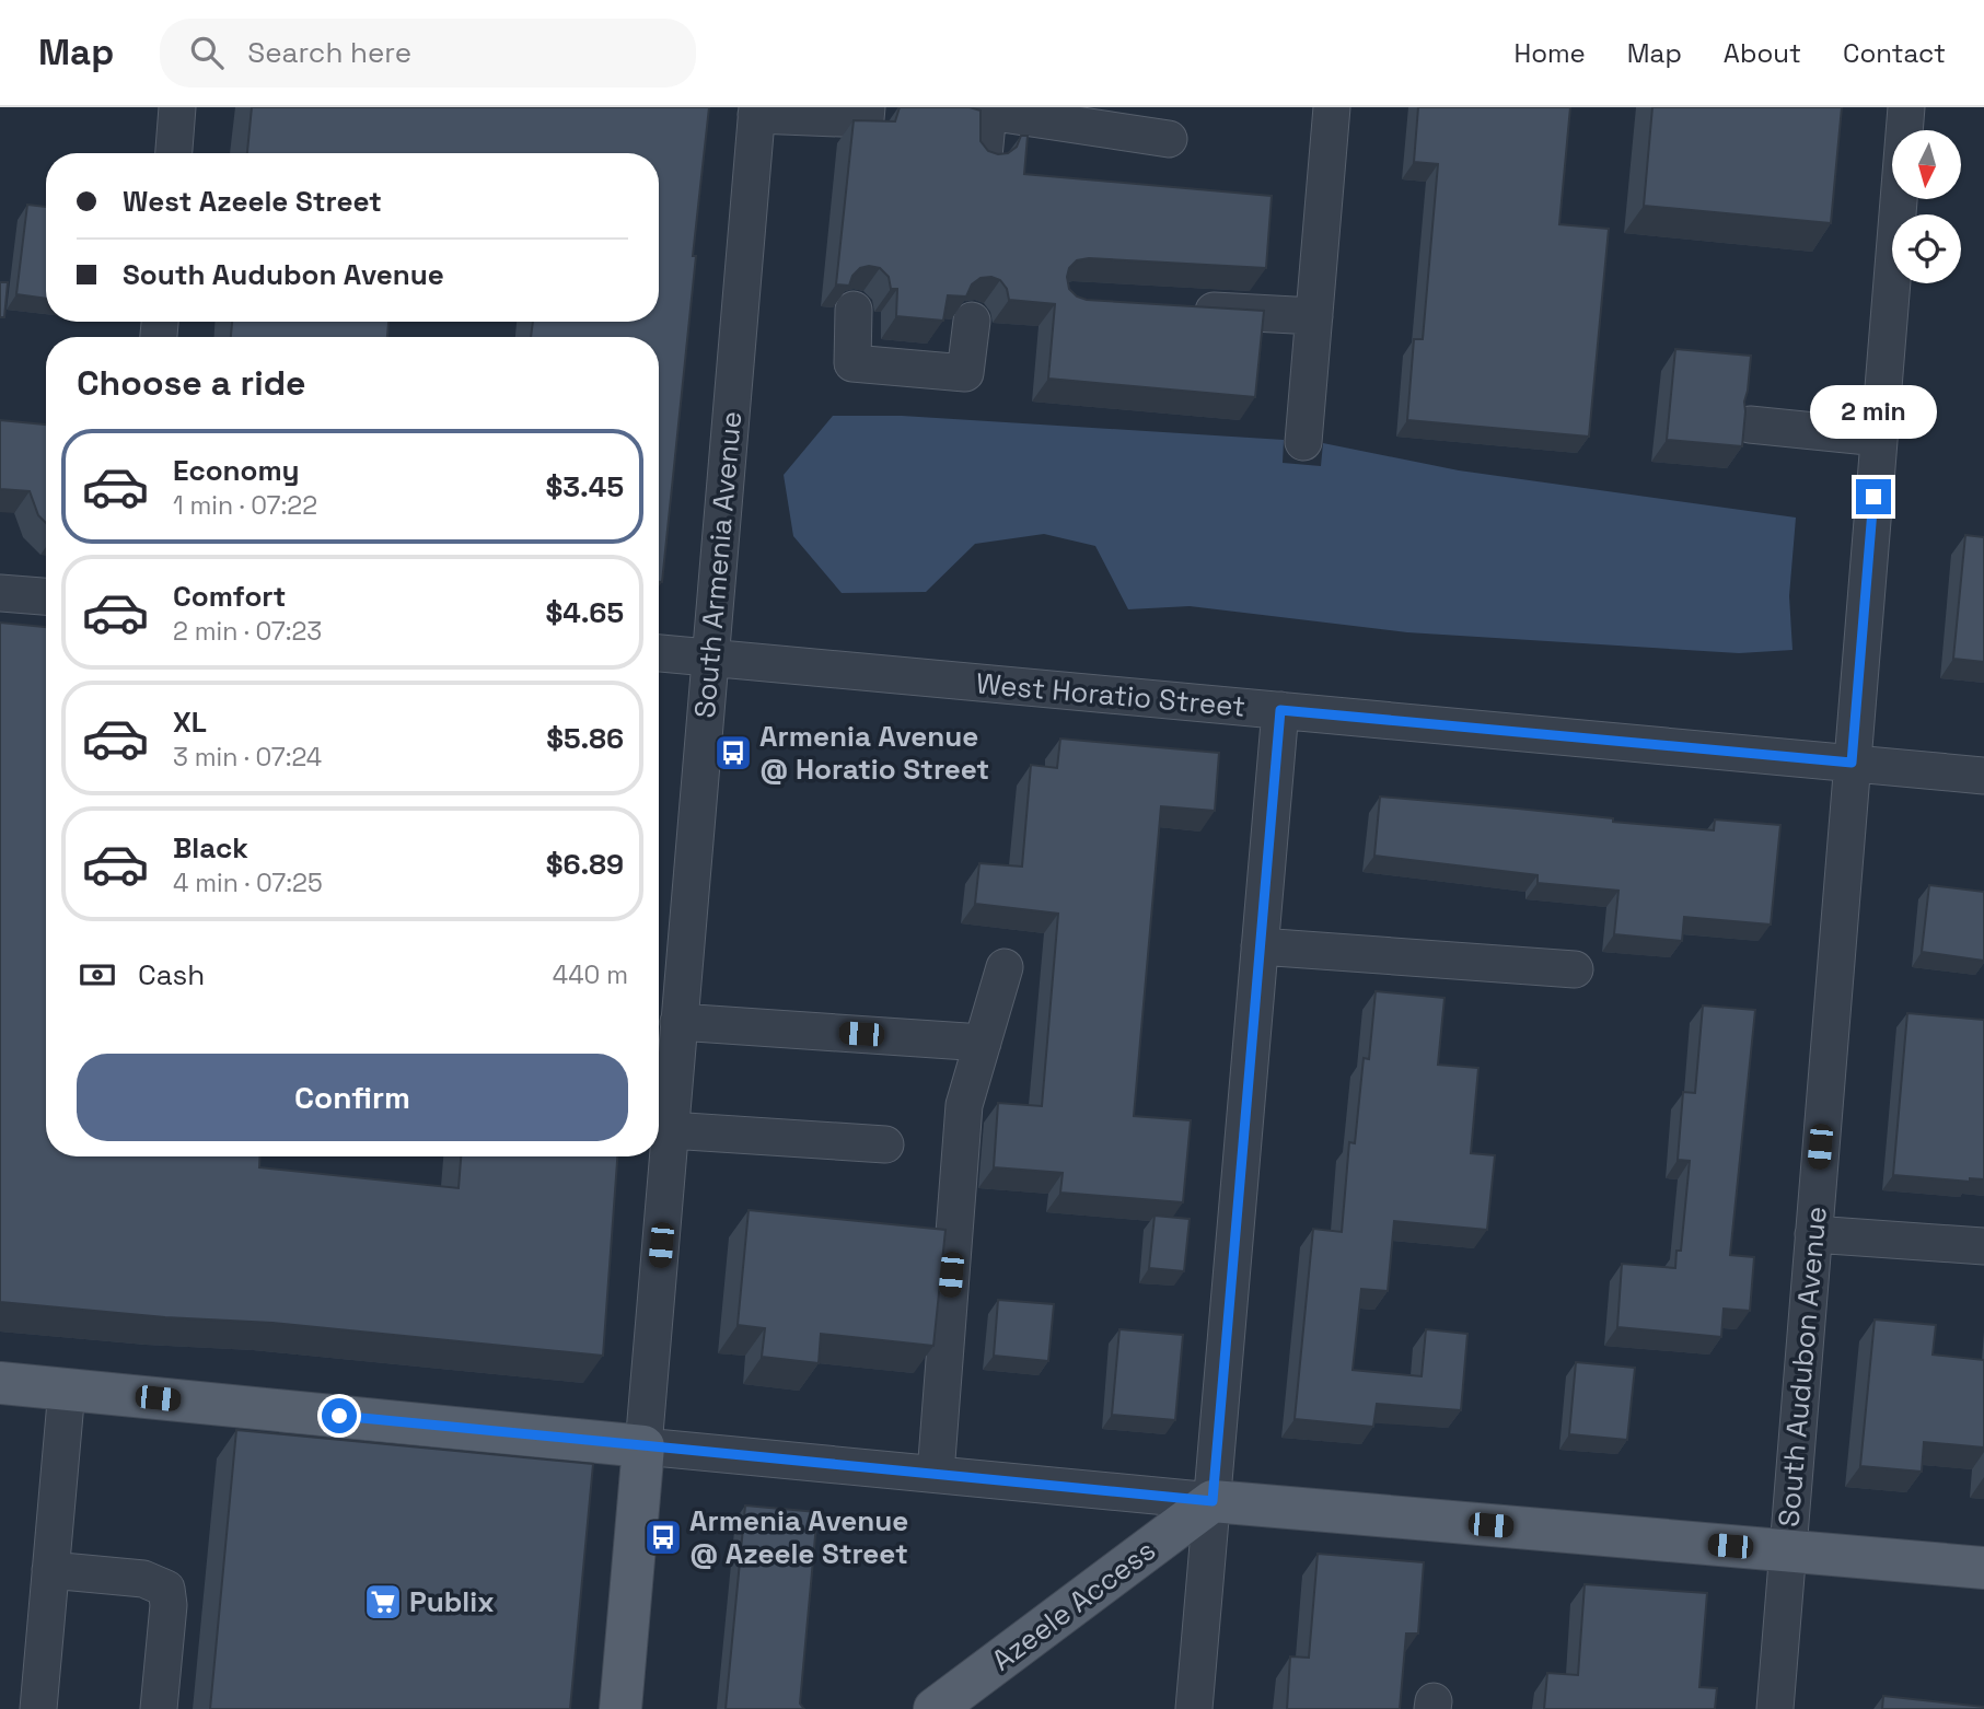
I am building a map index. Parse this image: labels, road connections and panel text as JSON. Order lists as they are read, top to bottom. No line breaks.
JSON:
{"streets":{"main road":["South Armenia Avenue","Azeele Access"],"street":["West Horatio Street","South Audubon Avenue"]},"crossings":[["South Armenia Avenue","West Horatio Street"],["West Horatio Street","South Audubon Avenue"]],"places":{"bus stop":["Armenia Avenue @ Horatio Street","Armenia Avenue @ Azeele Street"],"supermarket":["Publix"]},"north":"bottom","page":{"header":"Map","search":"Search here","nav":["Home","Map","About","Contact"],"banner":["West Azeele Street","South Audubon Avenue"],"heading":"Choose a ride","bubble":"2 min","list":[{"name":"Economy","note":"1 min · 07:22","value":"$3.45"},{"name":"Comfort","note":"2 min · 07:23","value":"$4.65"},{"name":"XL","note":"3 min · 07:24","value":"$5.86"},{"name":"Black","note":"4 min · 07:25","value":"$6.89"}],"pay":["Cash","440 m"],"buttons":"Confirm"}}
